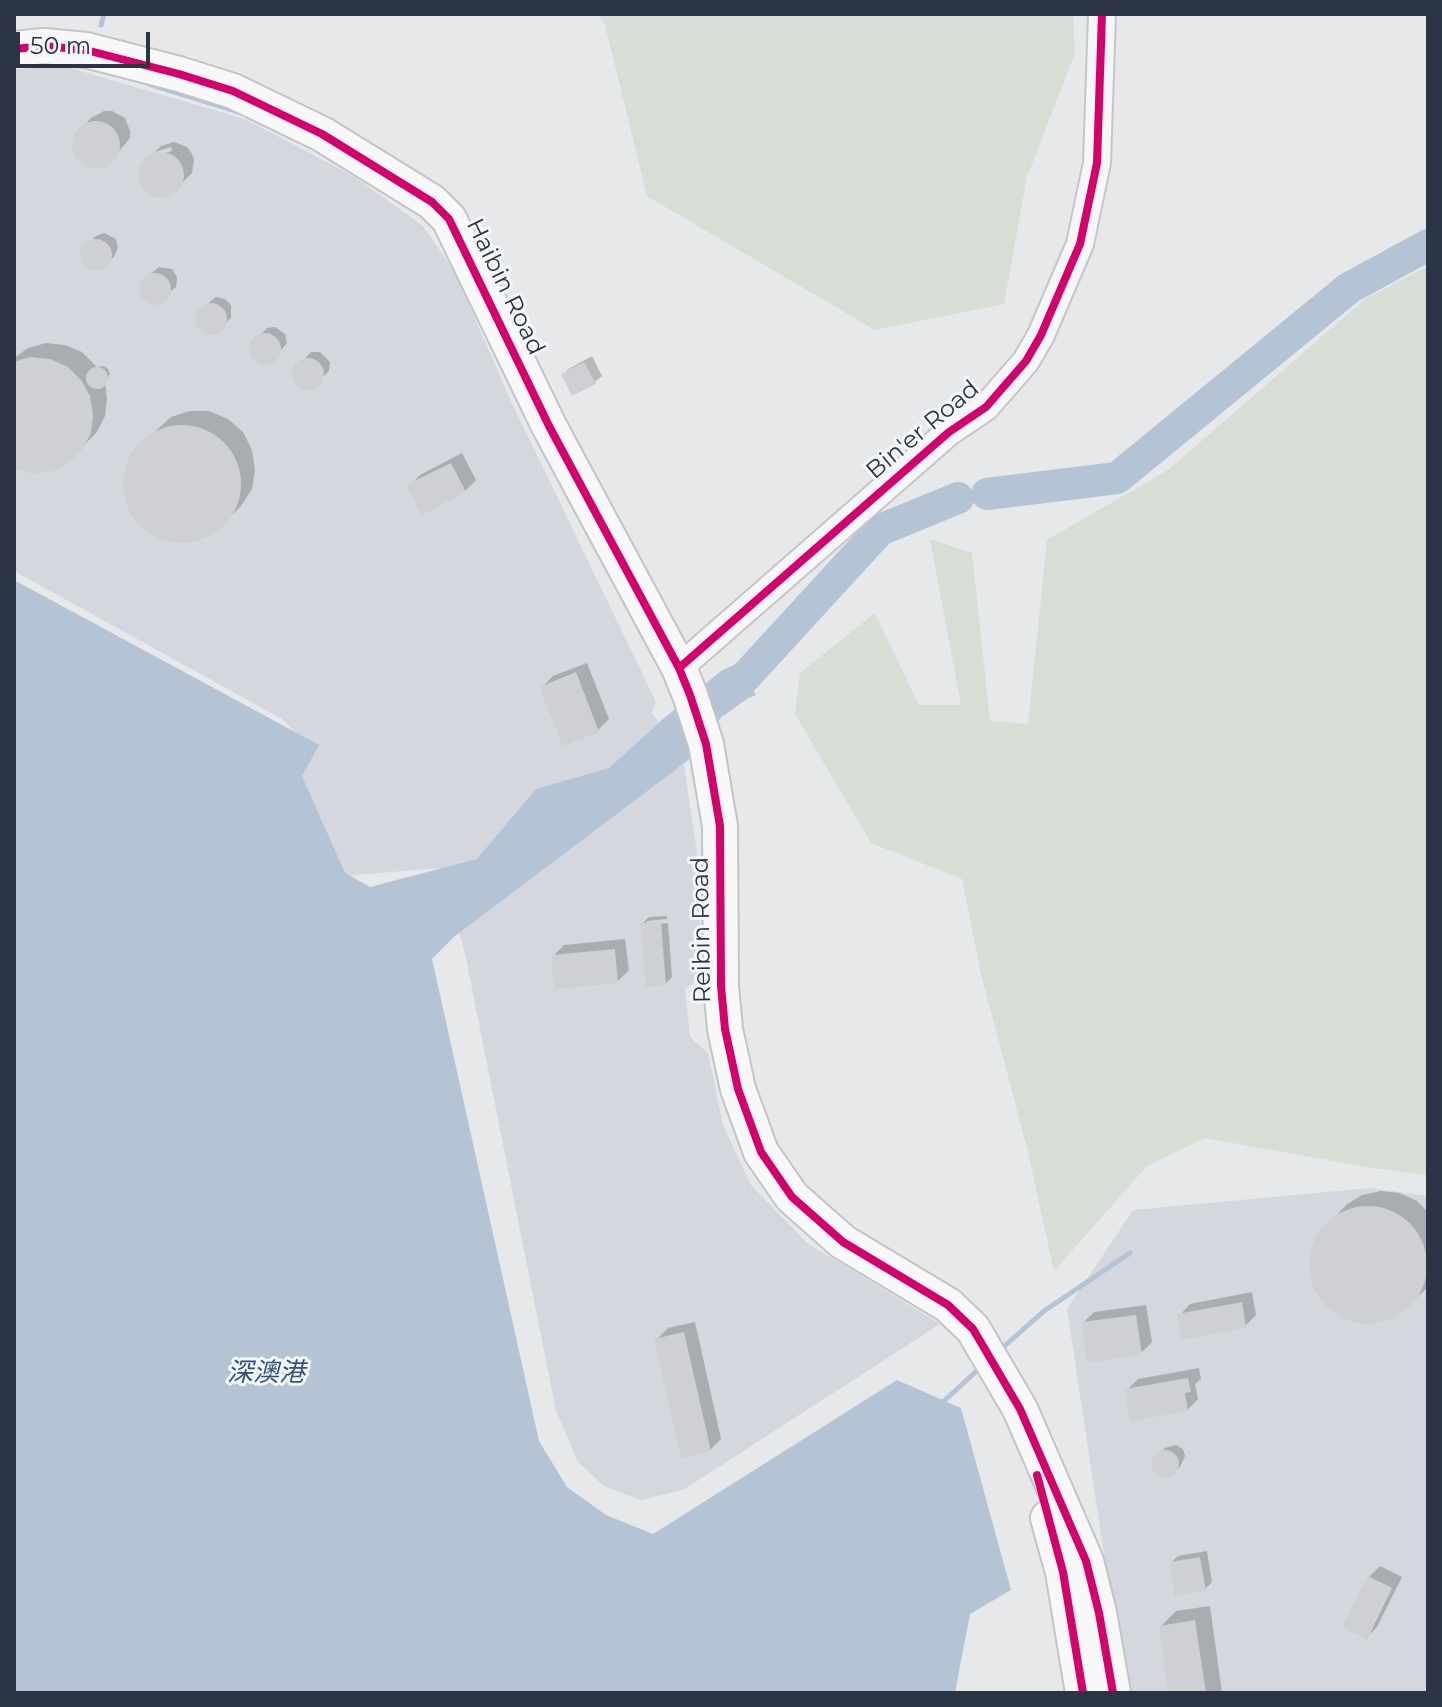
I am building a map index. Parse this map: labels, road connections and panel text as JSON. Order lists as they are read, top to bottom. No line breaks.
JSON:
{"streets":{"main road":["Haibin Road","Reibin Road"],"street":["Bin'er Road"]},"crossings":[["Haibin Road","Bin'er Road"],["Haibin Road","Reibin Road"],["Bin'er Road","Reibin Road"]],"water":["深澳港"],"scale_bar":"50 m"}
